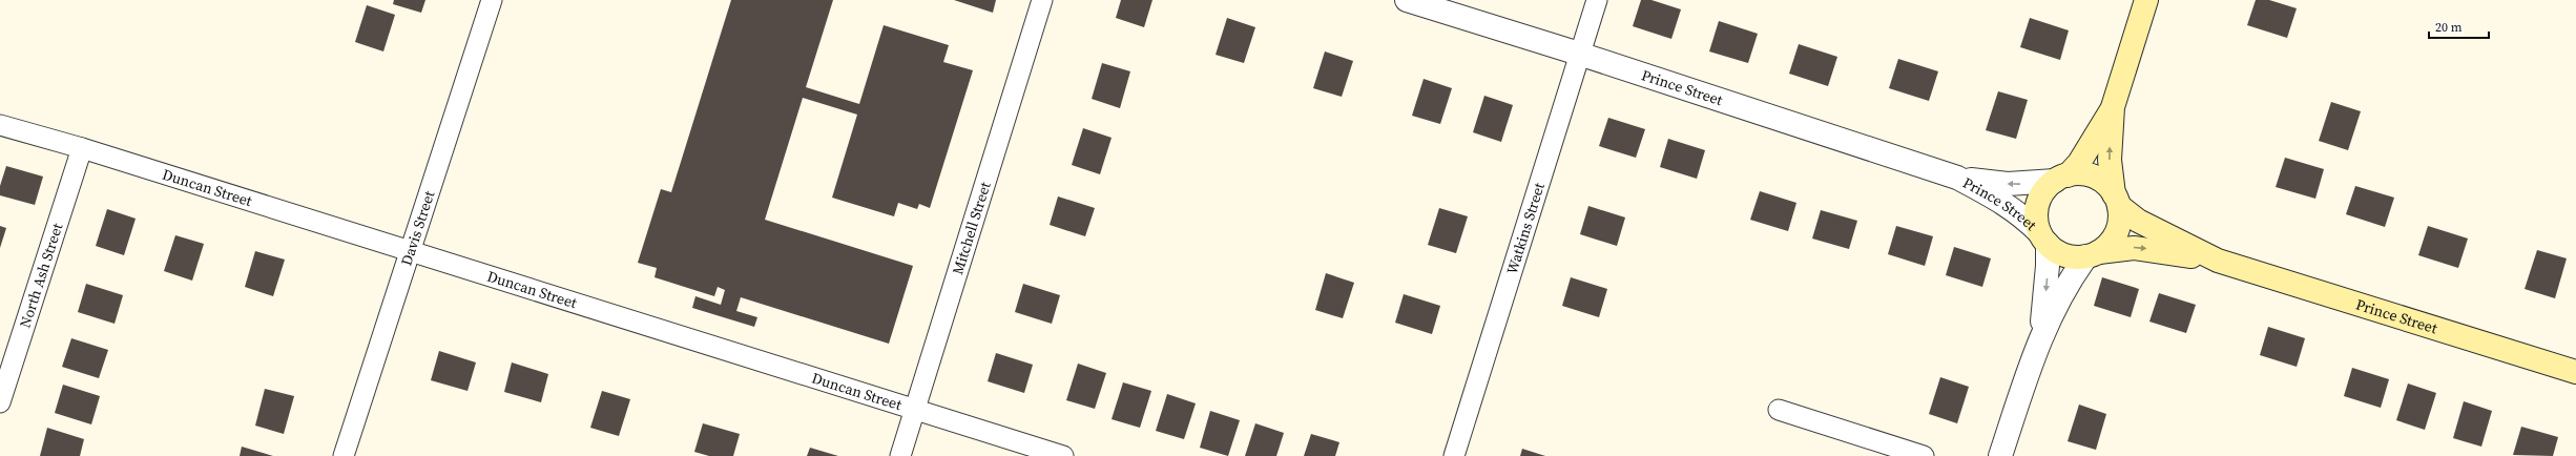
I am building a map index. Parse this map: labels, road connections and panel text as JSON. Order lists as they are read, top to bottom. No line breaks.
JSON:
{"streets":{"main road":["Prince Street"],"street":["Duncan Street","Davis Street","Mitchell Street","Watkins Street","North Ash Street"]},"crossings":[["Prince Street","Watkins Street"],["Duncan Street","Davis Street"],["Duncan Street","Mitchell Street"],["Duncan Street","North Ash Street"]],"scale_bar":"20 m"}
